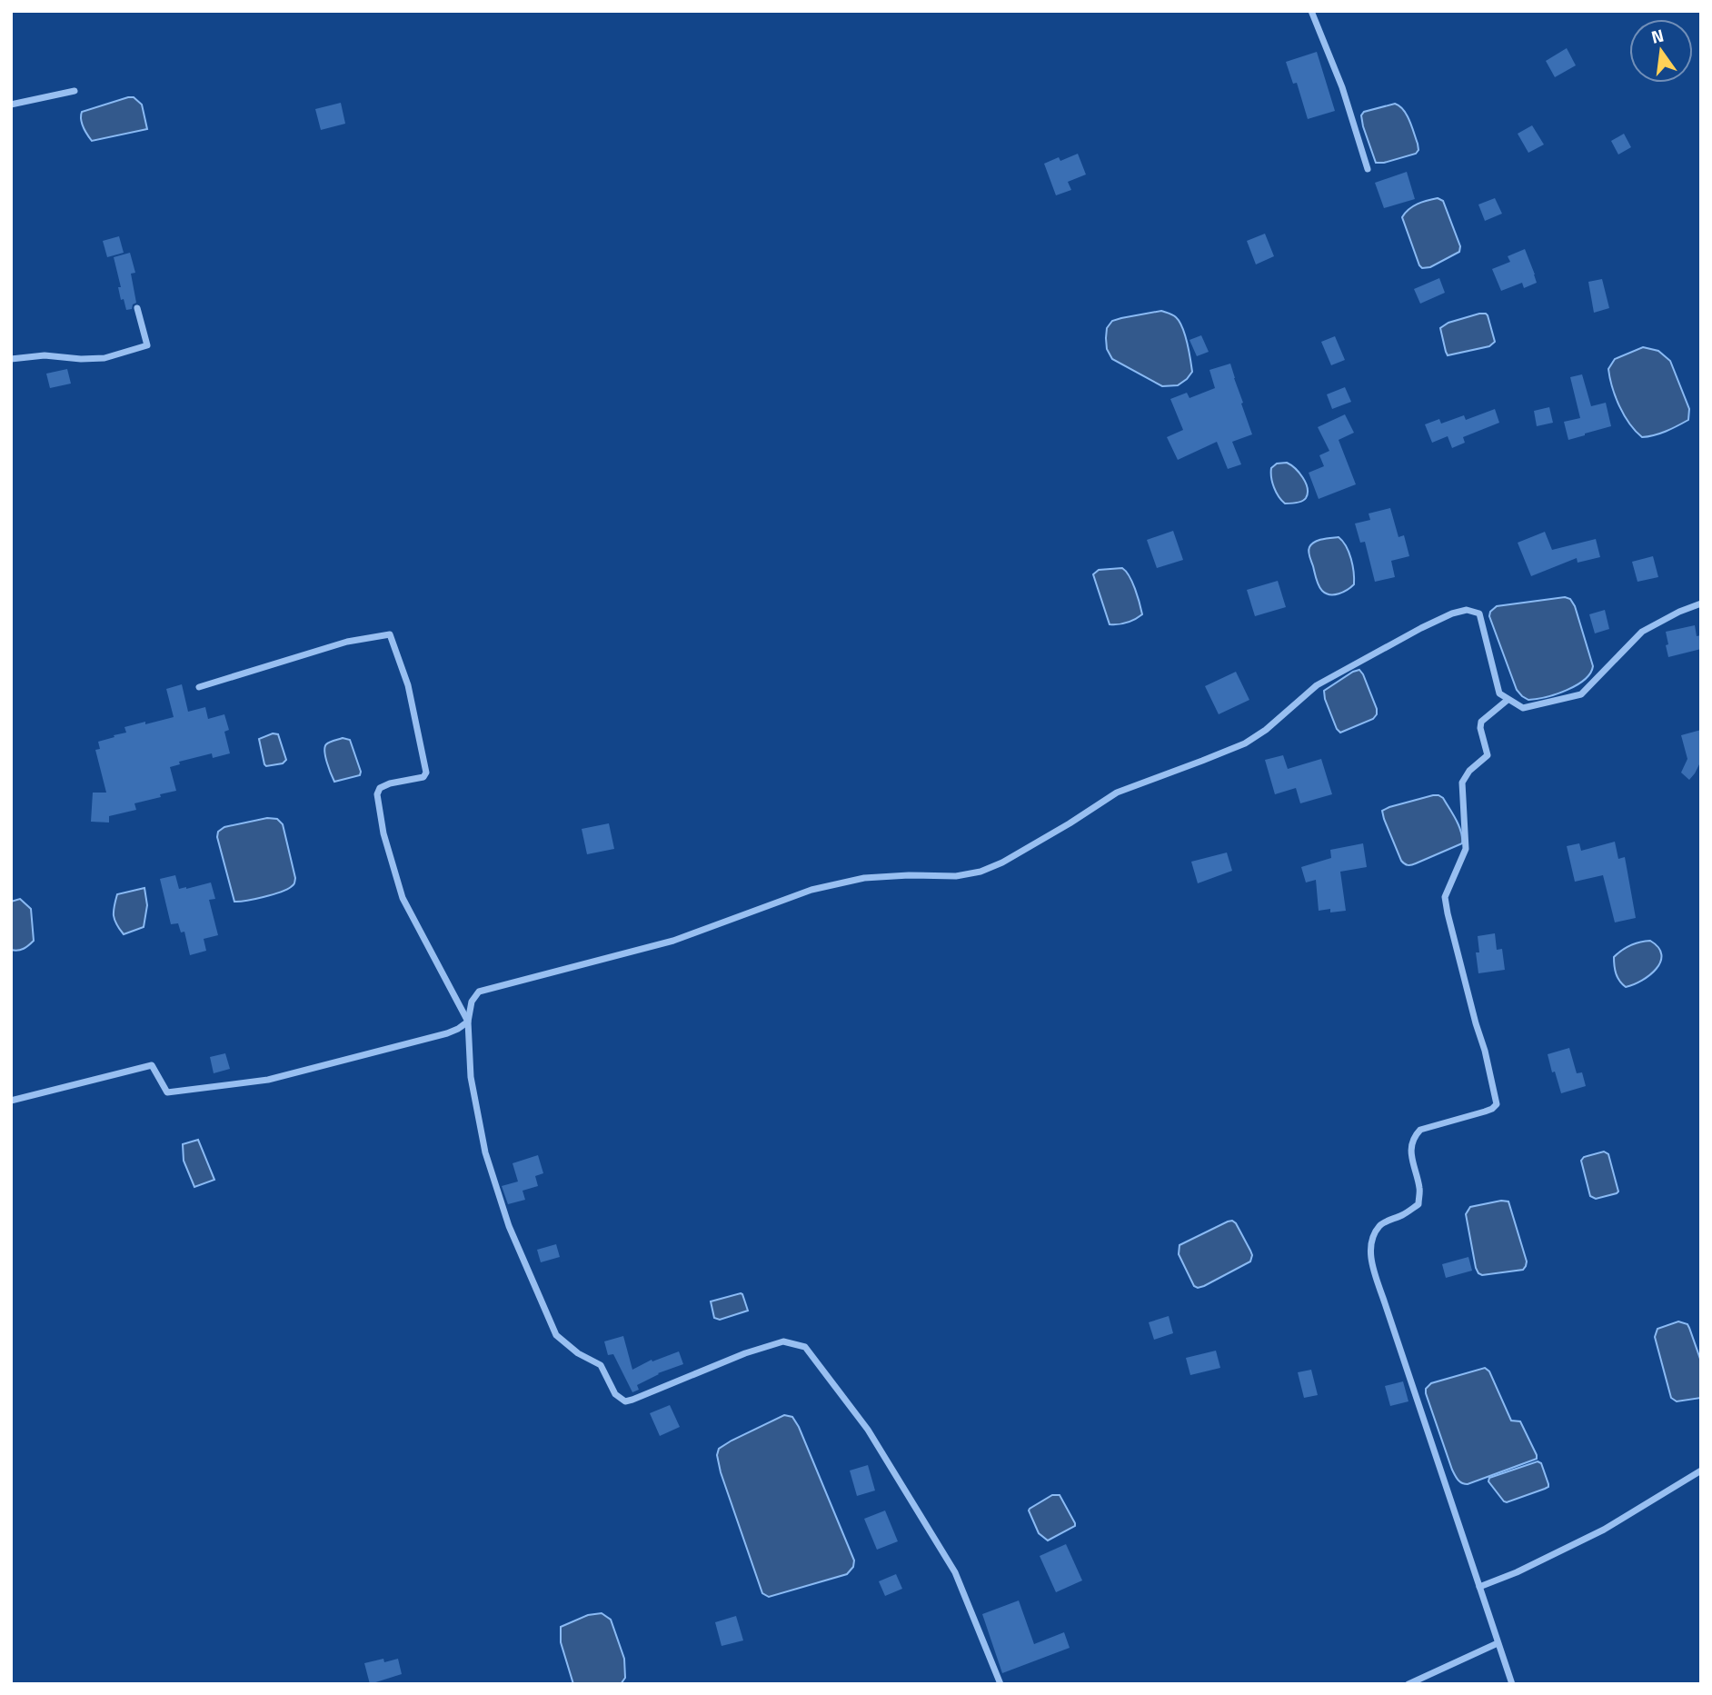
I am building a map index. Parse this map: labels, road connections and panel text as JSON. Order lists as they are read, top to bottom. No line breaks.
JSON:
{"north":"top"}
